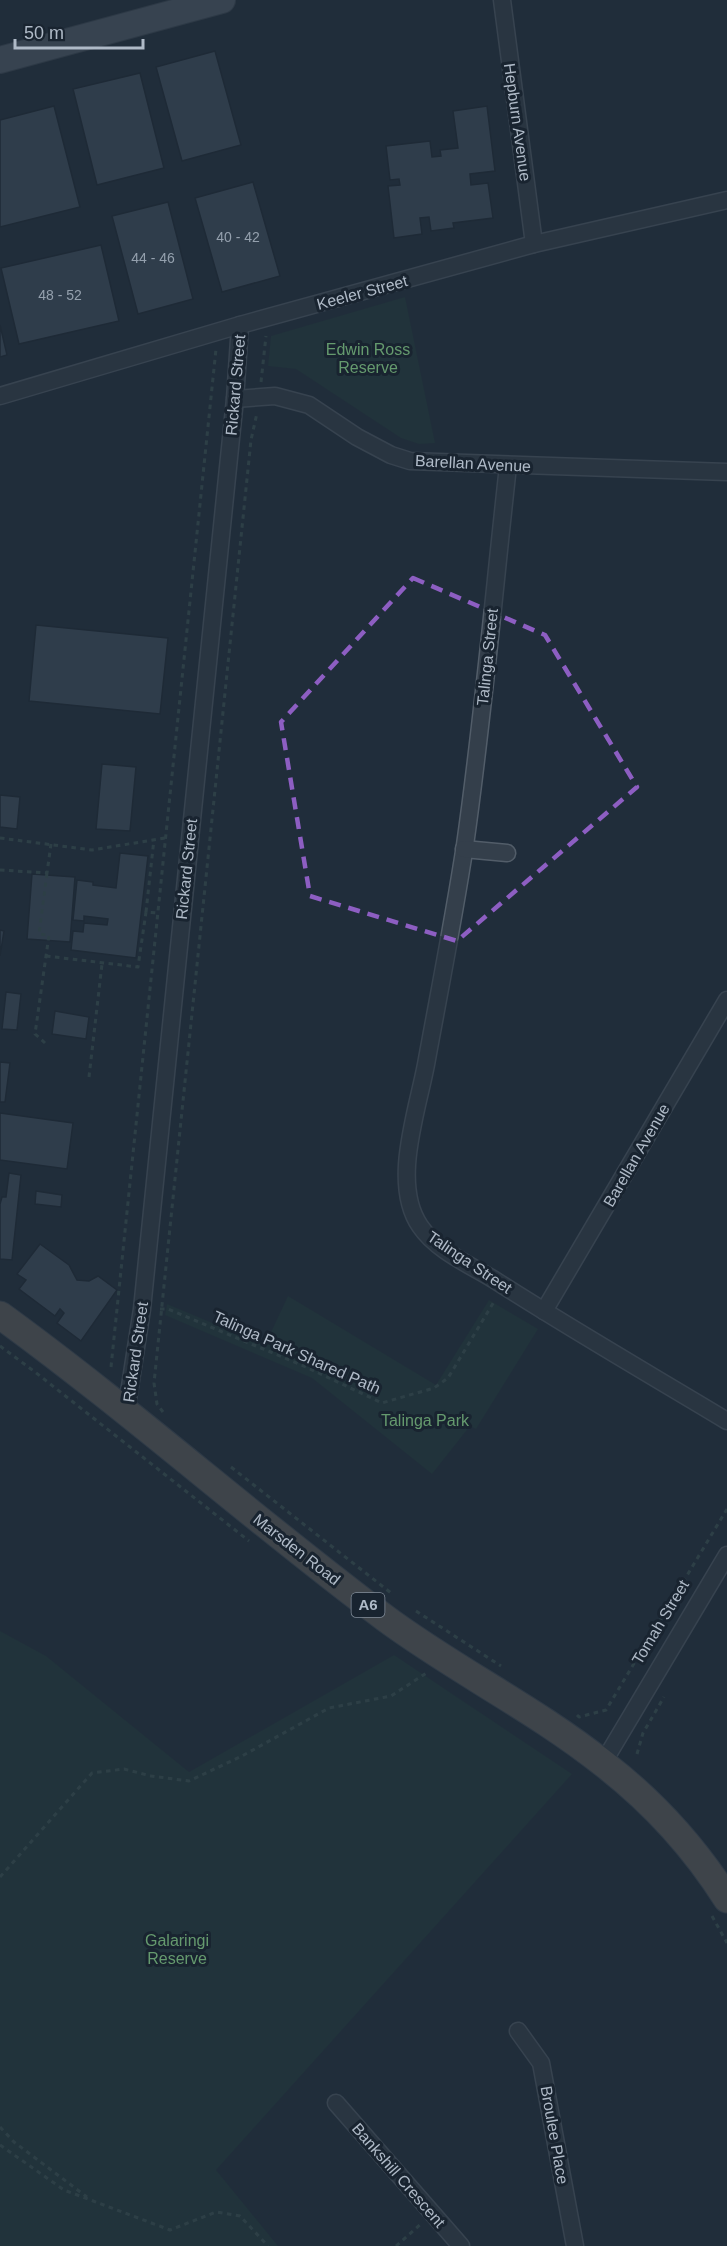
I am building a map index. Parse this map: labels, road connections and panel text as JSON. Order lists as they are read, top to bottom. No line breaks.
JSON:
{"streets":{"highway":["Marsden Road","A6"],"street":["Hepburn Avenue","Keeler Street","Rickard Street","Barellan Avenue","Talinga Street","Tomah Street","Broulee Place","Bankshill Crescent"],"path":["Talinga Park Shared Path"]},"crossings":[["Hepburn Avenue","Keeler Street"],["Keeler Street","Rickard Street"],["Rickard Street","Barellan Avenue"],["Rickard Street","Talinga Park Shared Path"],["Rickard Street","Marsden Road"],["Barellan Avenue","Talinga Street"],["Marsden Road","Tomah Street"]],"parks":["Edwin Ross Reserve","Talinga Park","Galaringi Reserve"],"house_numbers":["40 - 42","44 - 46","48 - 52"],"scale_bar":"50 m"}
